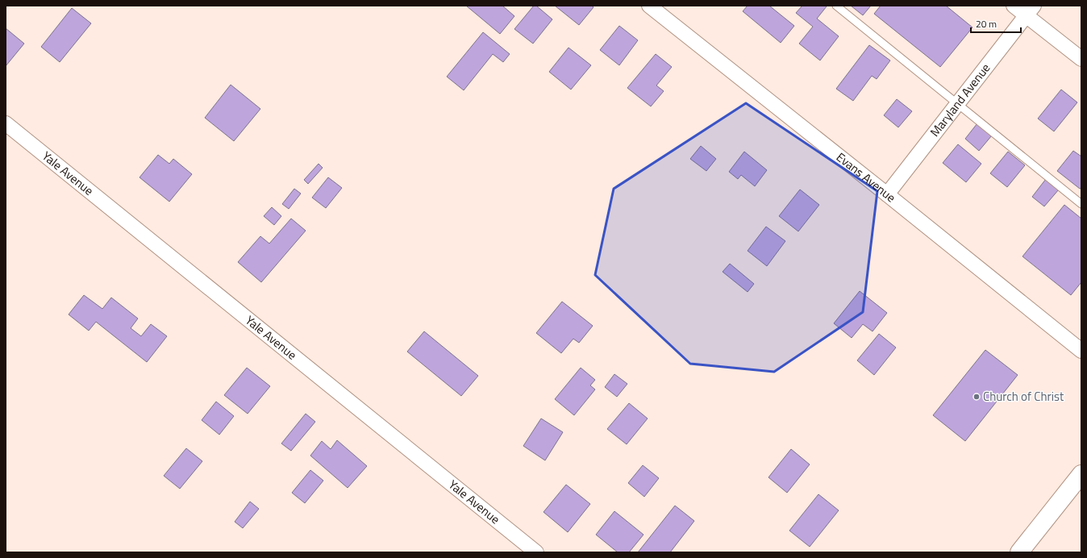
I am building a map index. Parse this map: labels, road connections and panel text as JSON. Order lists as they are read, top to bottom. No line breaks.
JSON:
{"streets":{"street":["Maryland Avenue","Yale Avenue","Evans Avenue"]},"crossings":[["Maryland Avenue","Evans Avenue"]],"places":["Church of Christ"],"scale_bar":"20 m"}
